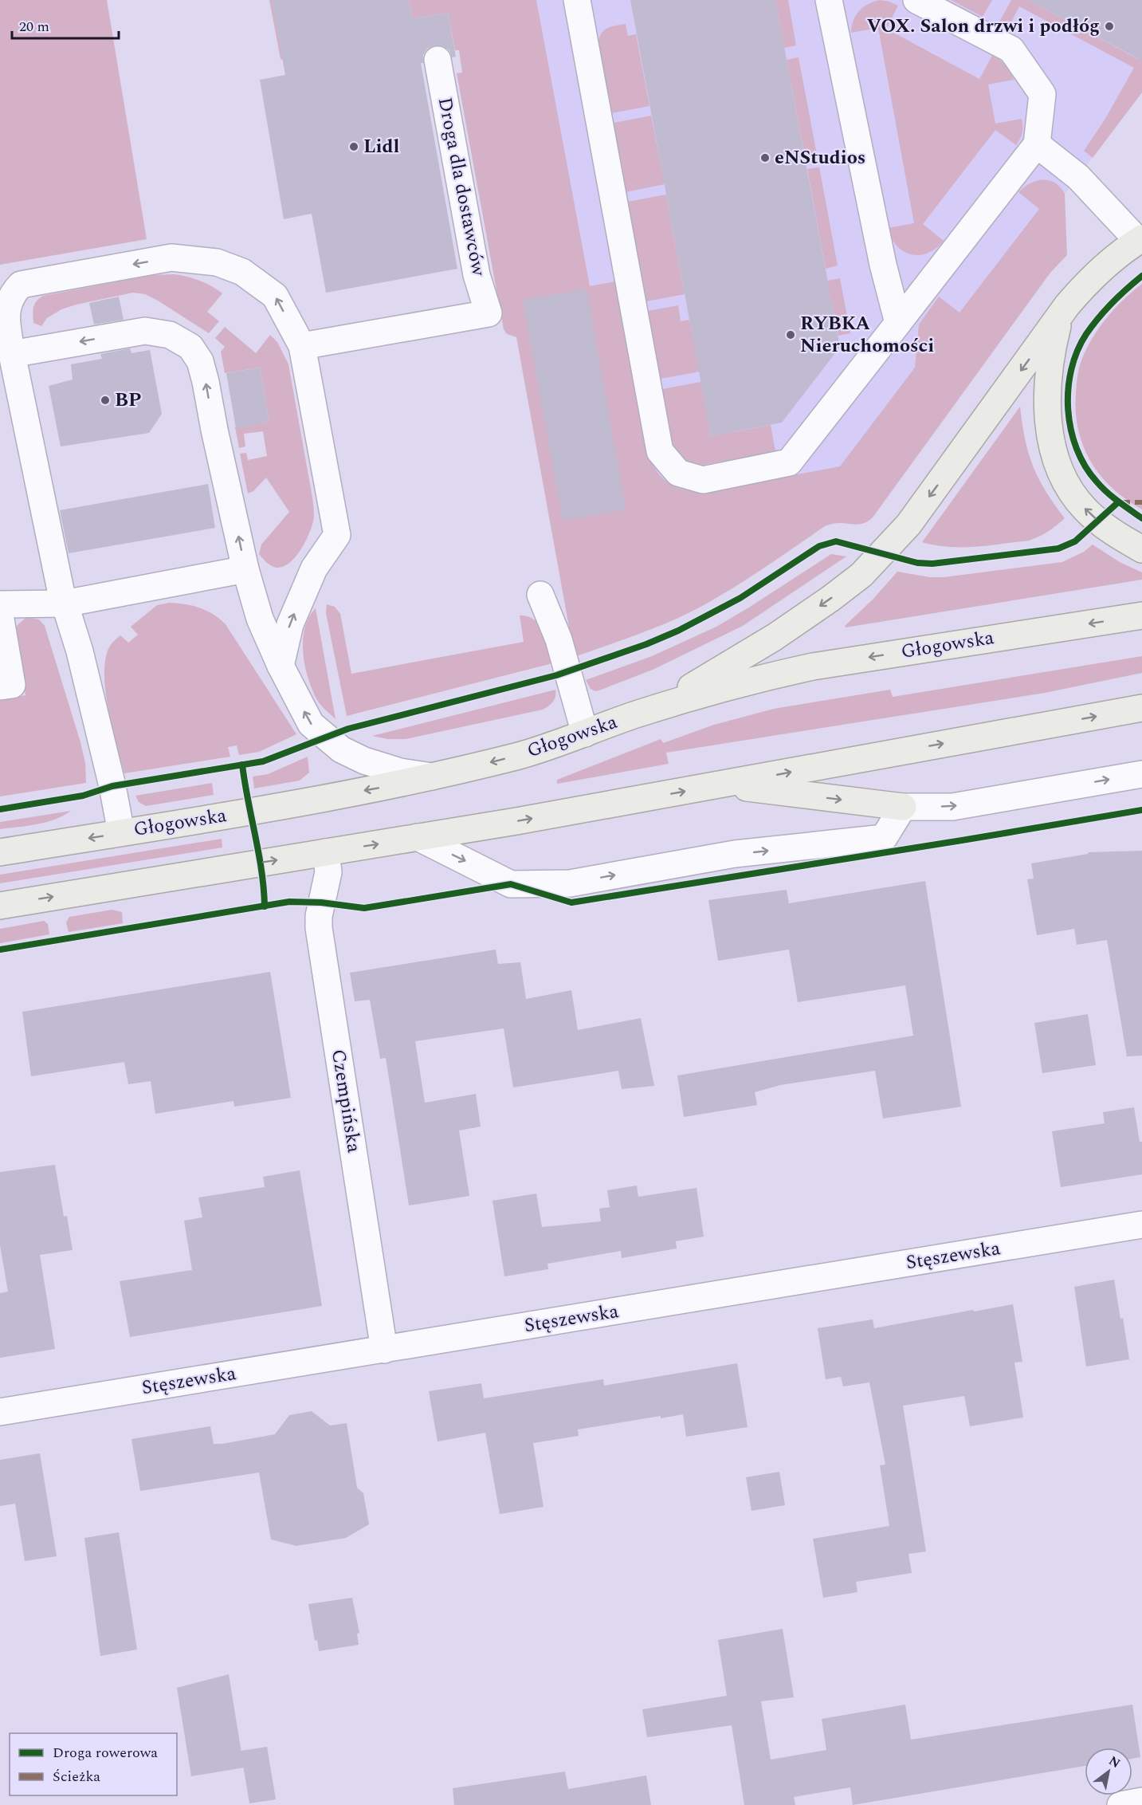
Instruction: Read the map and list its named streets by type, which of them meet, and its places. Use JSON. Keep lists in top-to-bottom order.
{
  "streets": {
    "main road": ["Głogowska"],
    "street": ["Droga dla dostawców", "Czempińska", "Stęszewska"]
  },
  "crossings": [
    ["Czempińska", "Stęszewska"]
  ],
  "places": [
    "VOX. Salon drzwi i podłóg",
    "Lidl",
    "eNStudios",
    "RYBKA Nieruchomości",
    "BP"
  ],
  "legend": ["Droga rowerowa", "Ścieżka"],
  "scale_bar": "20 m",
  "north": "top right"
}
